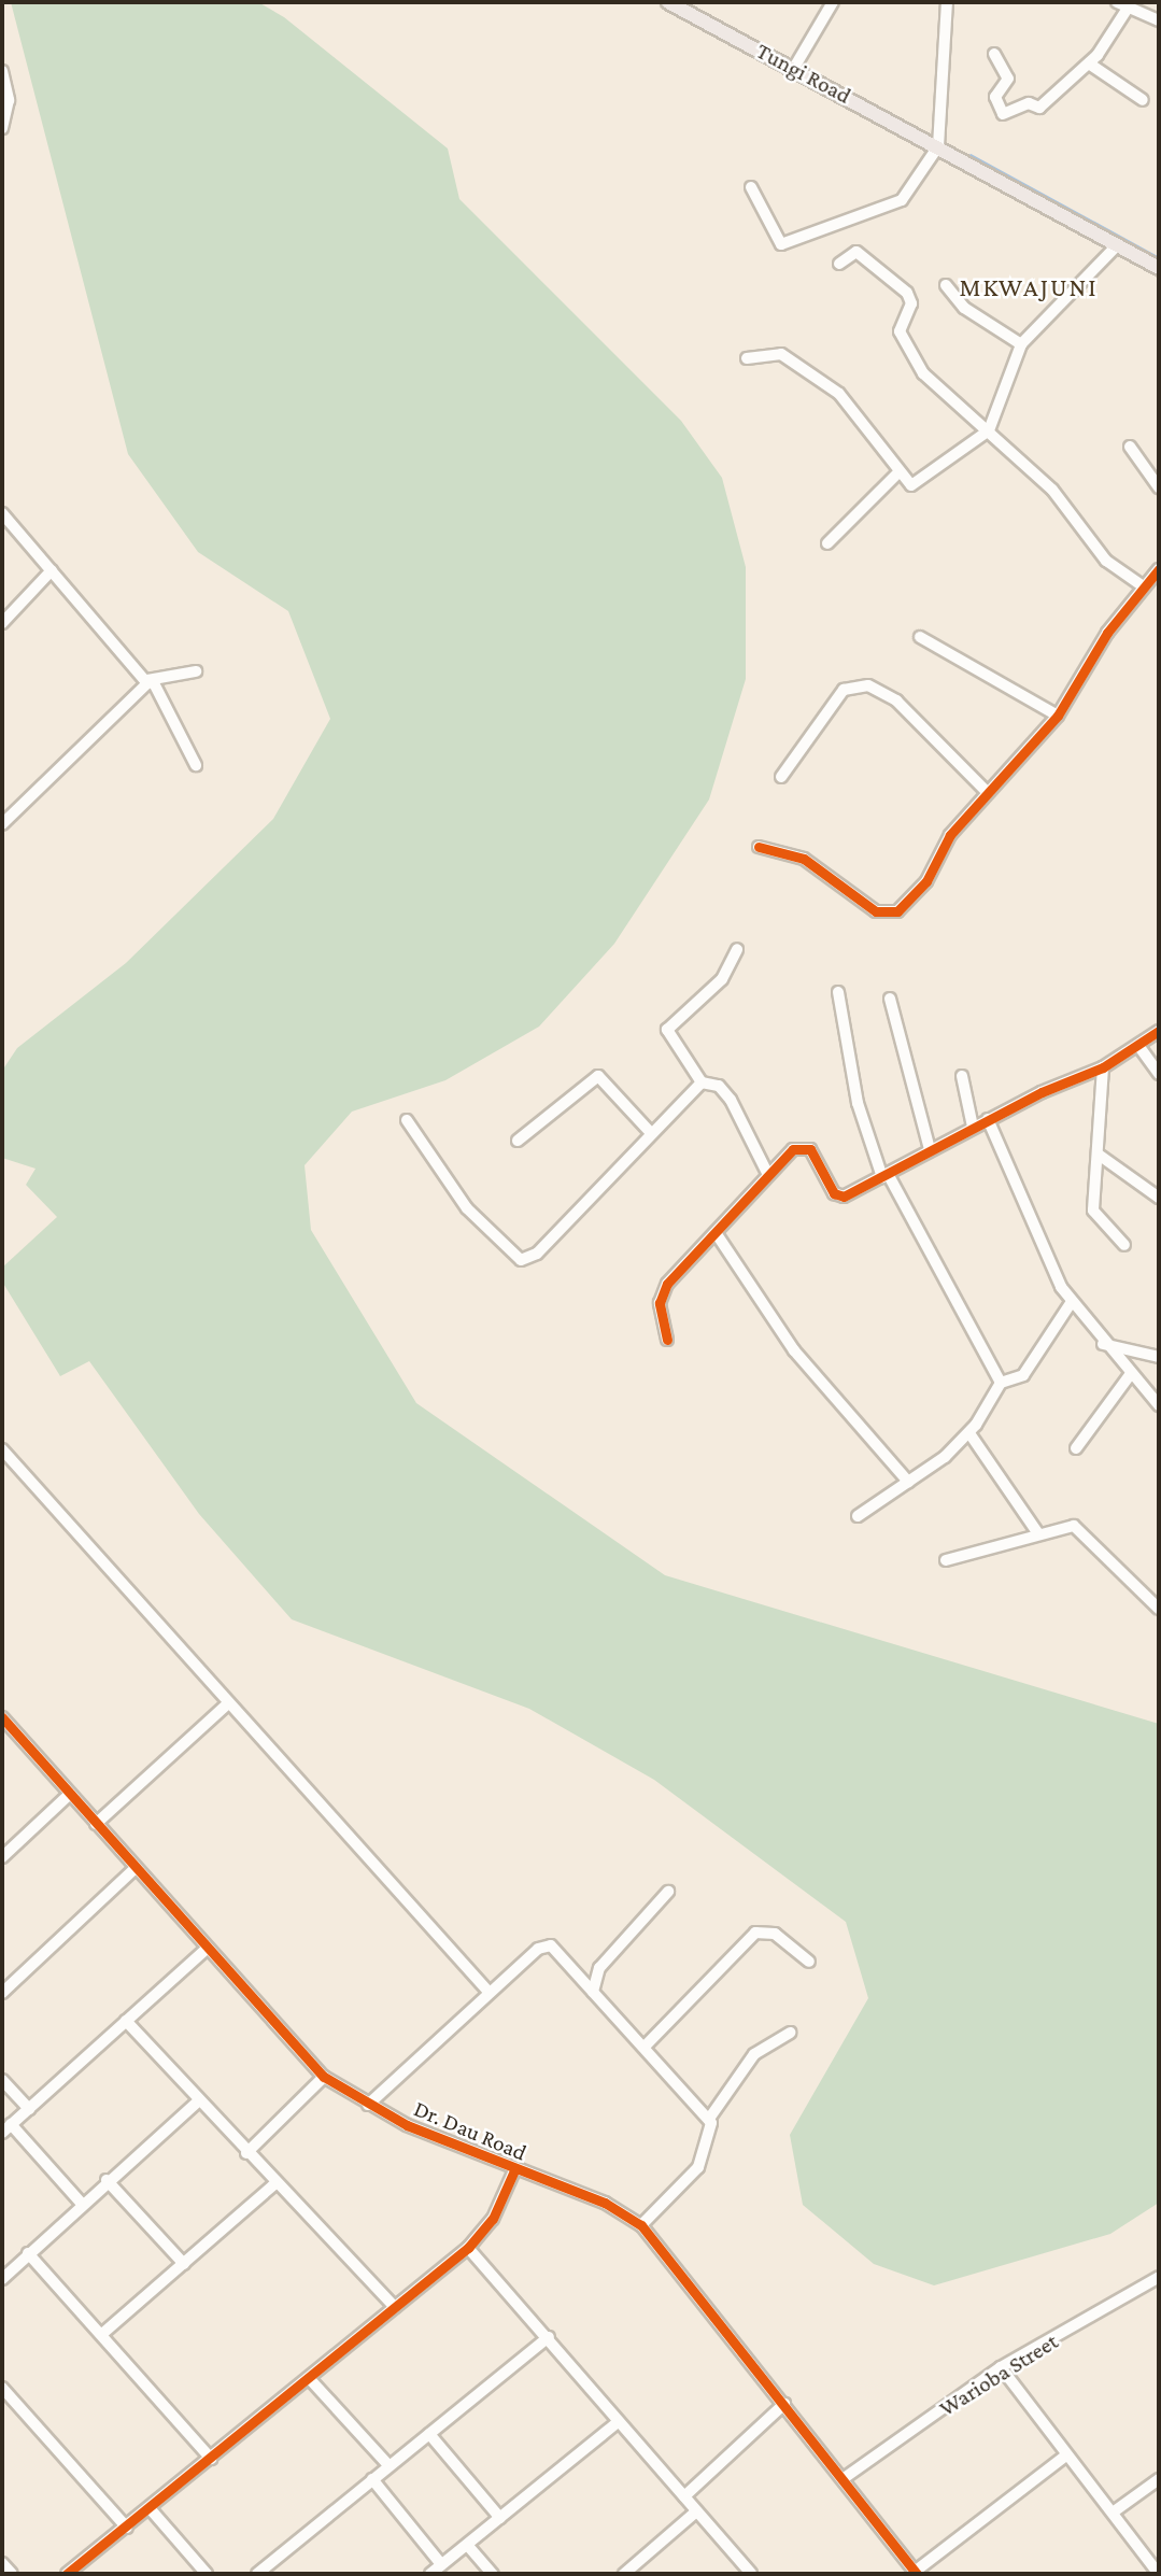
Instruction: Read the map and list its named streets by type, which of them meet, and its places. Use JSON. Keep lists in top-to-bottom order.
{
  "streets": {
    "main road": ["Tungi Road"],
    "street": ["Dr. Dau Road", "Warioba Street"]
  },
  "crossings": [
    ["Dr. Dau Road", "Warioba Street"]
  ],
  "districts": ["MKWAJUNI"]
}
